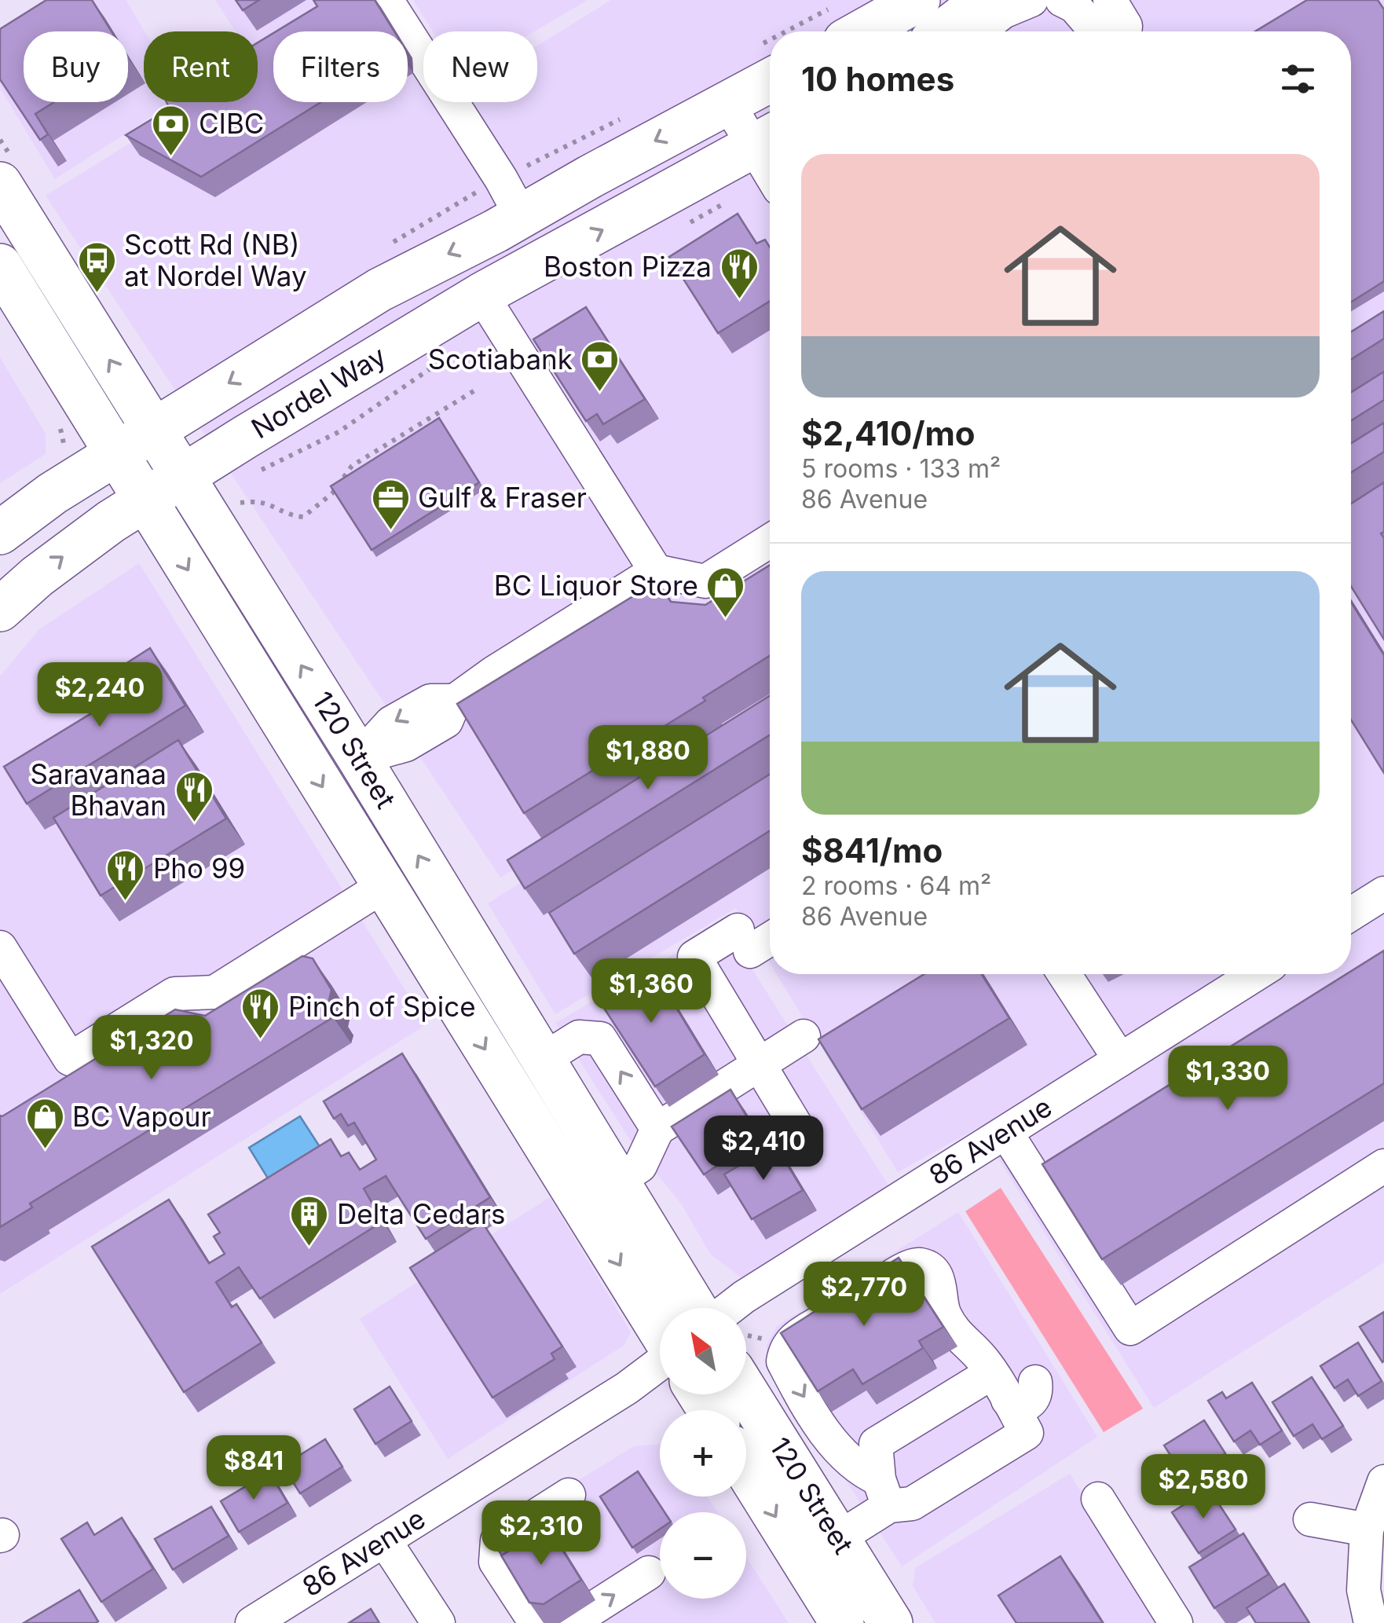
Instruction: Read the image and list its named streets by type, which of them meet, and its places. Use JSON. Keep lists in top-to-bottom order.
{
  "streets": {
    "main road": ["Nordel Way", "120 Street"],
    "street": ["86 Avenue"]
  },
  "crossings": [
    ["Nordel Way", "120 Street"]
  ],
  "places": {
    "bank": ["CIBC", "Scotiabank"],
    "bus stop": ["Scott Rd (NB) at Nordel Way"],
    "restaurant": [
      "Boston Pizza",
      "Saravanaa Bhavan",
      "Pho 99",
      "Pinch of Spice"
    ],
    "office": ["Gulf & Fraser"],
    "shop": ["BC Liquor Store", "BC Vapour"],
    "building": ["Delta Cedars"]
  },
  "north": "top left",
  "page": {
    "chip": [
      "Buy",
      "Rent",
      "Filters",
      "New"
    ],
    "heading": "10 homes",
    "list": [
      {
        "name": "$2,410/mo",
        "note": "5 rooms · 133 m² · 86 Avenue"
      },
      {
        "name": "$841/mo",
        "note": "2 rooms · 64 m² · 86 Avenue"
      }
    ],
    "price": [
      "$2,240",
      "$1,880",
      "$1,360",
      "$1,320",
      "$1,330",
      "$2,410",
      "$2,770",
      "$841",
      "$2,580",
      "$2,310"
    ],
    "map_buttons": ["+", "−"]
  }
}
